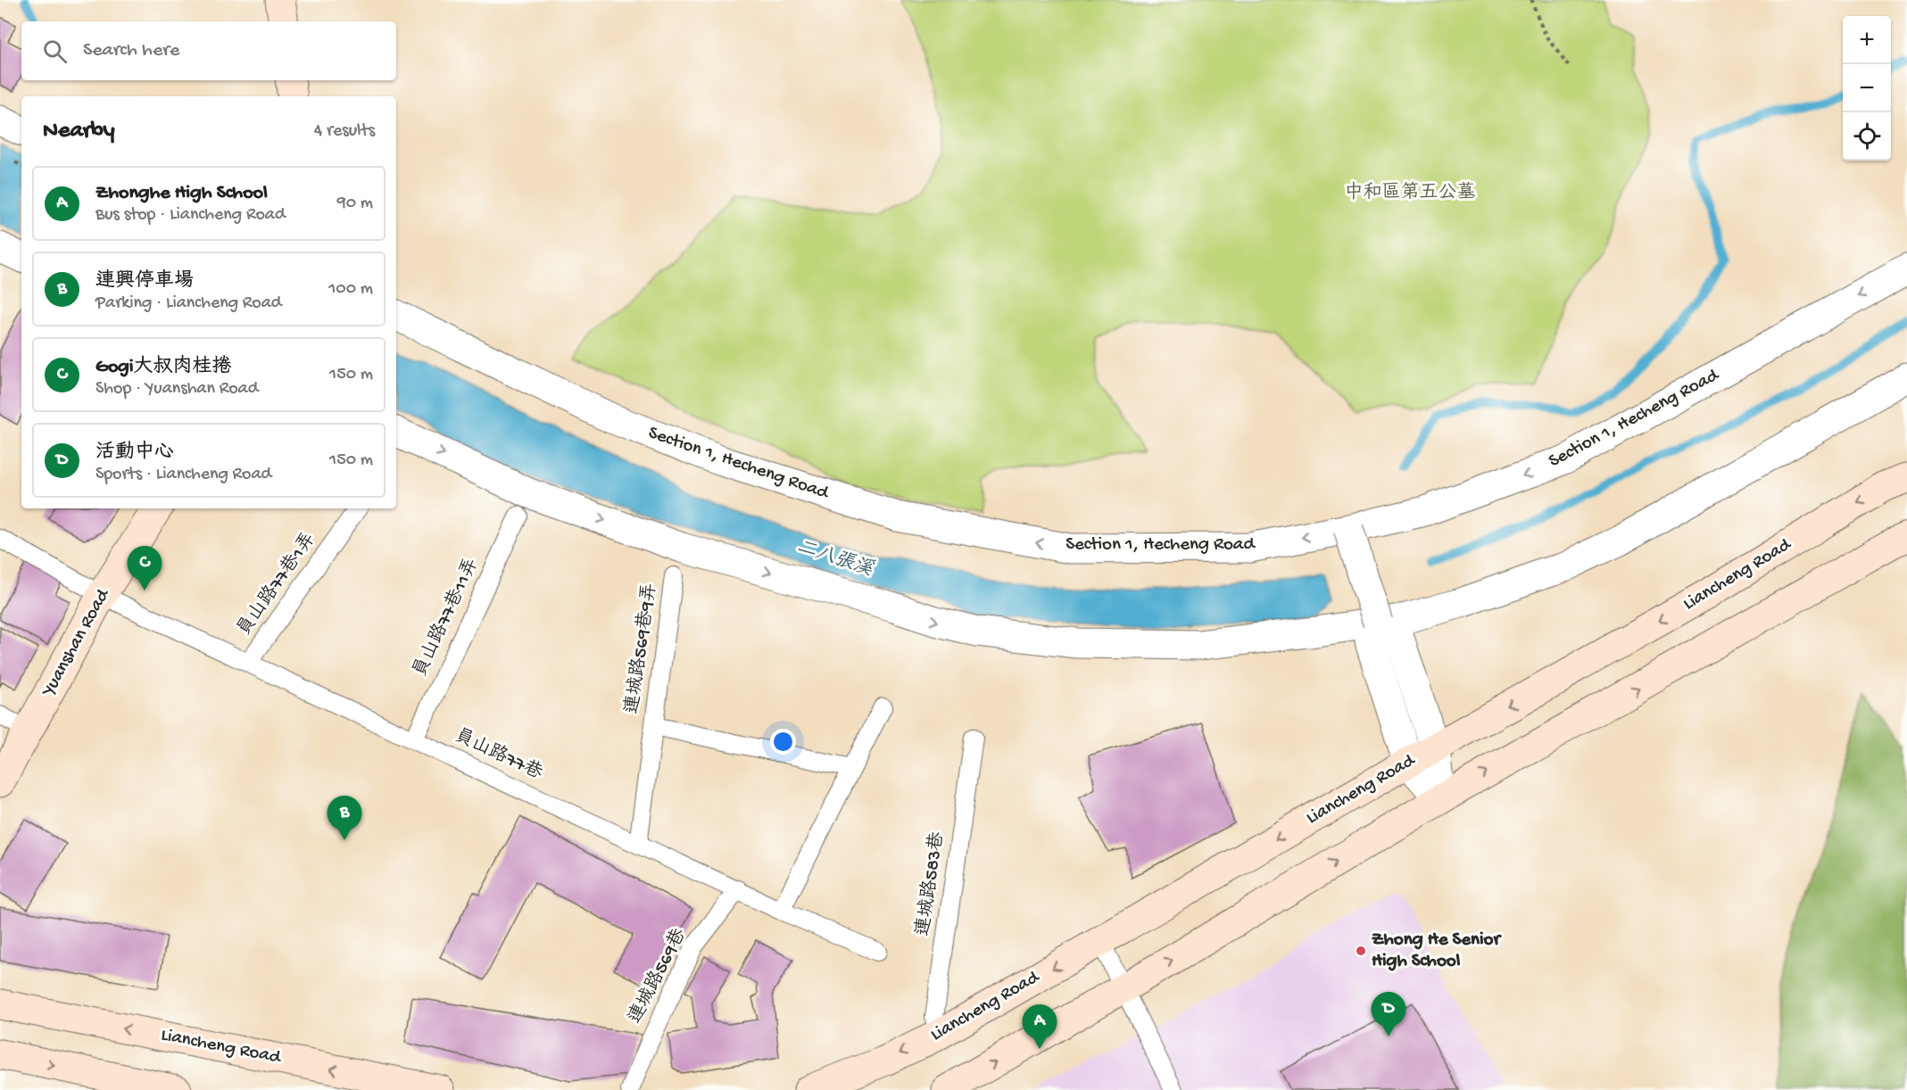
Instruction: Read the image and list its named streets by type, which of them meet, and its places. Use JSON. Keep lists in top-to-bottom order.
{
  "streets": {
    "main road": ["Liancheng Road", "Yuanshan Road"],
    "street": ["Section 1, Hecheng Road"],
    "lane": [
      "員山路77巷1弄",
      "員山路77巷11弄",
      "連城路569巷9弄",
      "員山路77巷",
      "連城路583巷",
      "連城路569巷"
    ]
  },
  "crossings": [
    ["Liancheng Road", "連城路583巷"],
    ["員山路77巷1弄", "員山路77巷"],
    ["員山路77巷11弄", "員山路77巷"],
    ["Yuanshan Road", "員山路77巷"],
    ["連城路569巷9弄", "員山路77巷"],
    ["員山路77巷", "連城路569巷"]
  ],
  "water": ["二八張溪"],
  "parks": ["中和區第五公墓"],
  "places": ["Zhong He Senior High School"],
  "page": {
    "map_buttons": ["+", "−"],
    "search": "Search here",
    "heading": ["Nearby", "4 results"],
    "list": [
      {
        "mark": "A",
        "name": "Zhonghe High School",
        "note": "Bus stop · Liancheng Road",
        "value": "90 m"
      },
      {
        "mark": "B",
        "name": "連興停車場",
        "note": "Parking · Liancheng Road",
        "value": "100 m"
      },
      {
        "mark": "C",
        "name": "Gogi大叔肉桂捲",
        "note": "Shop · Yuanshan Road",
        "value": "150 m"
      },
      {
        "mark": "D",
        "name": "活動中心",
        "note": "Sports · Liancheng Road",
        "value": "150 m"
      }
    ],
    "pins": [
      "C",
      "B",
      "D",
      "A"
    ]
  }
}
